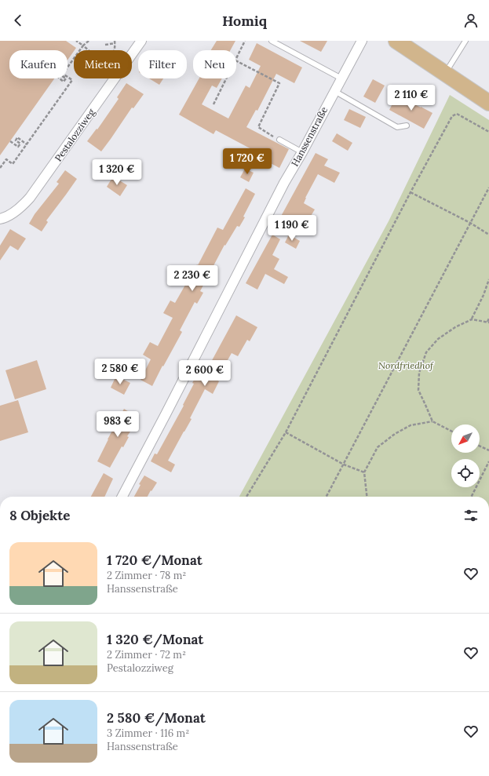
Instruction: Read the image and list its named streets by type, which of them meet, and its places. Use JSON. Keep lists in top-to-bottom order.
{
  "streets": {
    "street": ["Pestalozziweg", "Hanssenstraße"]
  },
  "parks": ["Nordfriedhof"],
  "north": "bottom left",
  "page": {
    "header": "Homiq",
    "chip": [
      "Kaufen",
      "Mieten",
      "Filter",
      "Neu"
    ],
    "price": [
      "2 110 €",
      "1 720 €",
      "1 320 €",
      "1 190 €",
      "2 230 €",
      "2 580 €",
      "2 600 €",
      "983 €"
    ],
    "heading": "8 Objekte",
    "list": [
      {
        "name": "1 720 €/Monat",
        "note": "2 Zimmer · 78 m² · Hanssenstraße"
      },
      {
        "name": "1 320 €/Monat",
        "note": "2 Zimmer · 72 m² · Pestalozziweg"
      },
      {
        "name": "2 580 €/Monat",
        "note": "3 Zimmer · 116 m² · Hanssenstraße"
      }
    ]
  }
}
